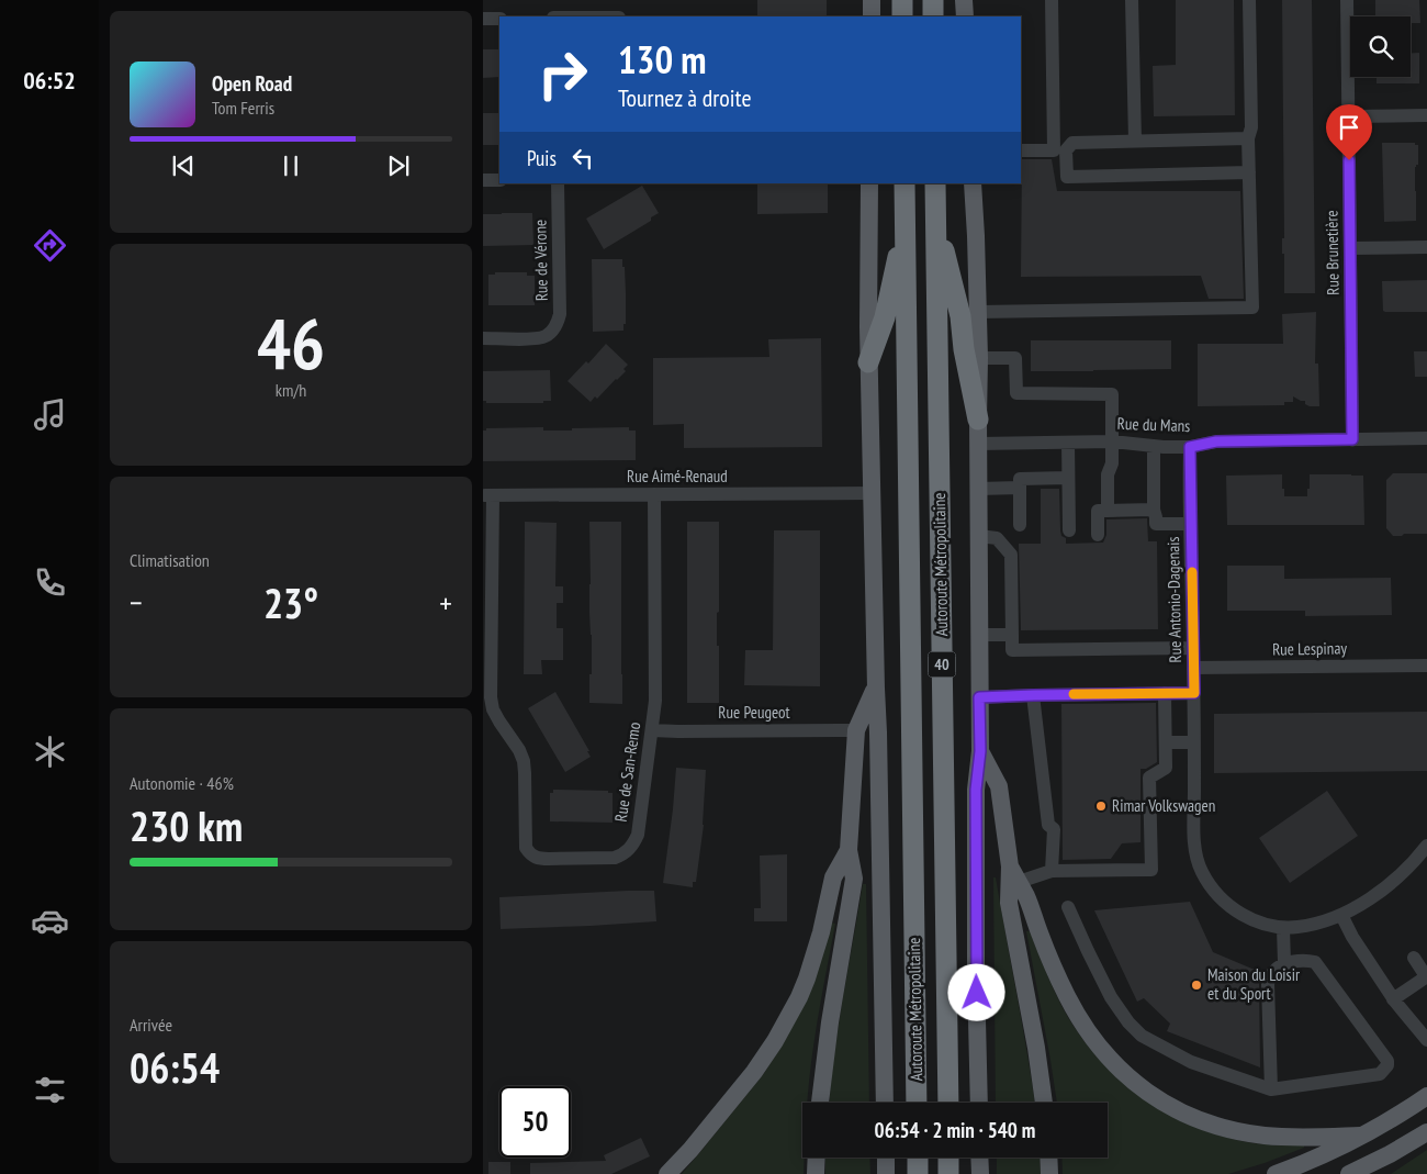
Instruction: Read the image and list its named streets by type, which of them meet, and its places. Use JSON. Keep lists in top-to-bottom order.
{
  "streets": {
    "highway": ["Autoroute Métropolitaine", "40"],
    "street": [
      "Rue Brunetière",
      "Rue de Vérone",
      "Rue du Mans",
      "Rue Aimé-Renaud",
      "Rue Antonio-Dagenais",
      "Rue Lespinay",
      "Rue Peugeot",
      "Rue de San-Remo"
    ]
  },
  "crossings": [
    ["Rue Brunetière", "Rue du Mans"],
    ["Rue du Mans", "Rue Antonio-Dagenais"],
    ["Rue Aimé-Renaud", "Rue de San-Remo"],
    ["Rue Antonio-Dagenais", "Rue Lespinay"],
    ["Rue Peugeot", "Rue de San-Remo"]
  ],
  "places": ["Rimar Volkswagen", "Maison du Loisir et du Sport"],
  "page": {
    "tabs": "06:52",
    "turn": ["130 m", "Tournez à droite"],
    "song": ["Open Road", "Tom Ferris"],
    "then": "Puis",
    "tile": [
      ["46", "km/h"],
      "Climatisation",
      ["Autonomie · 46%", "230 km"],
      ["Arrivée", "06:54"]
    ],
    "heat": ["−", "23°", "+"],
    "limit": "50",
    "trip": "06:54 · 2 min · 540 m"
  }
}
